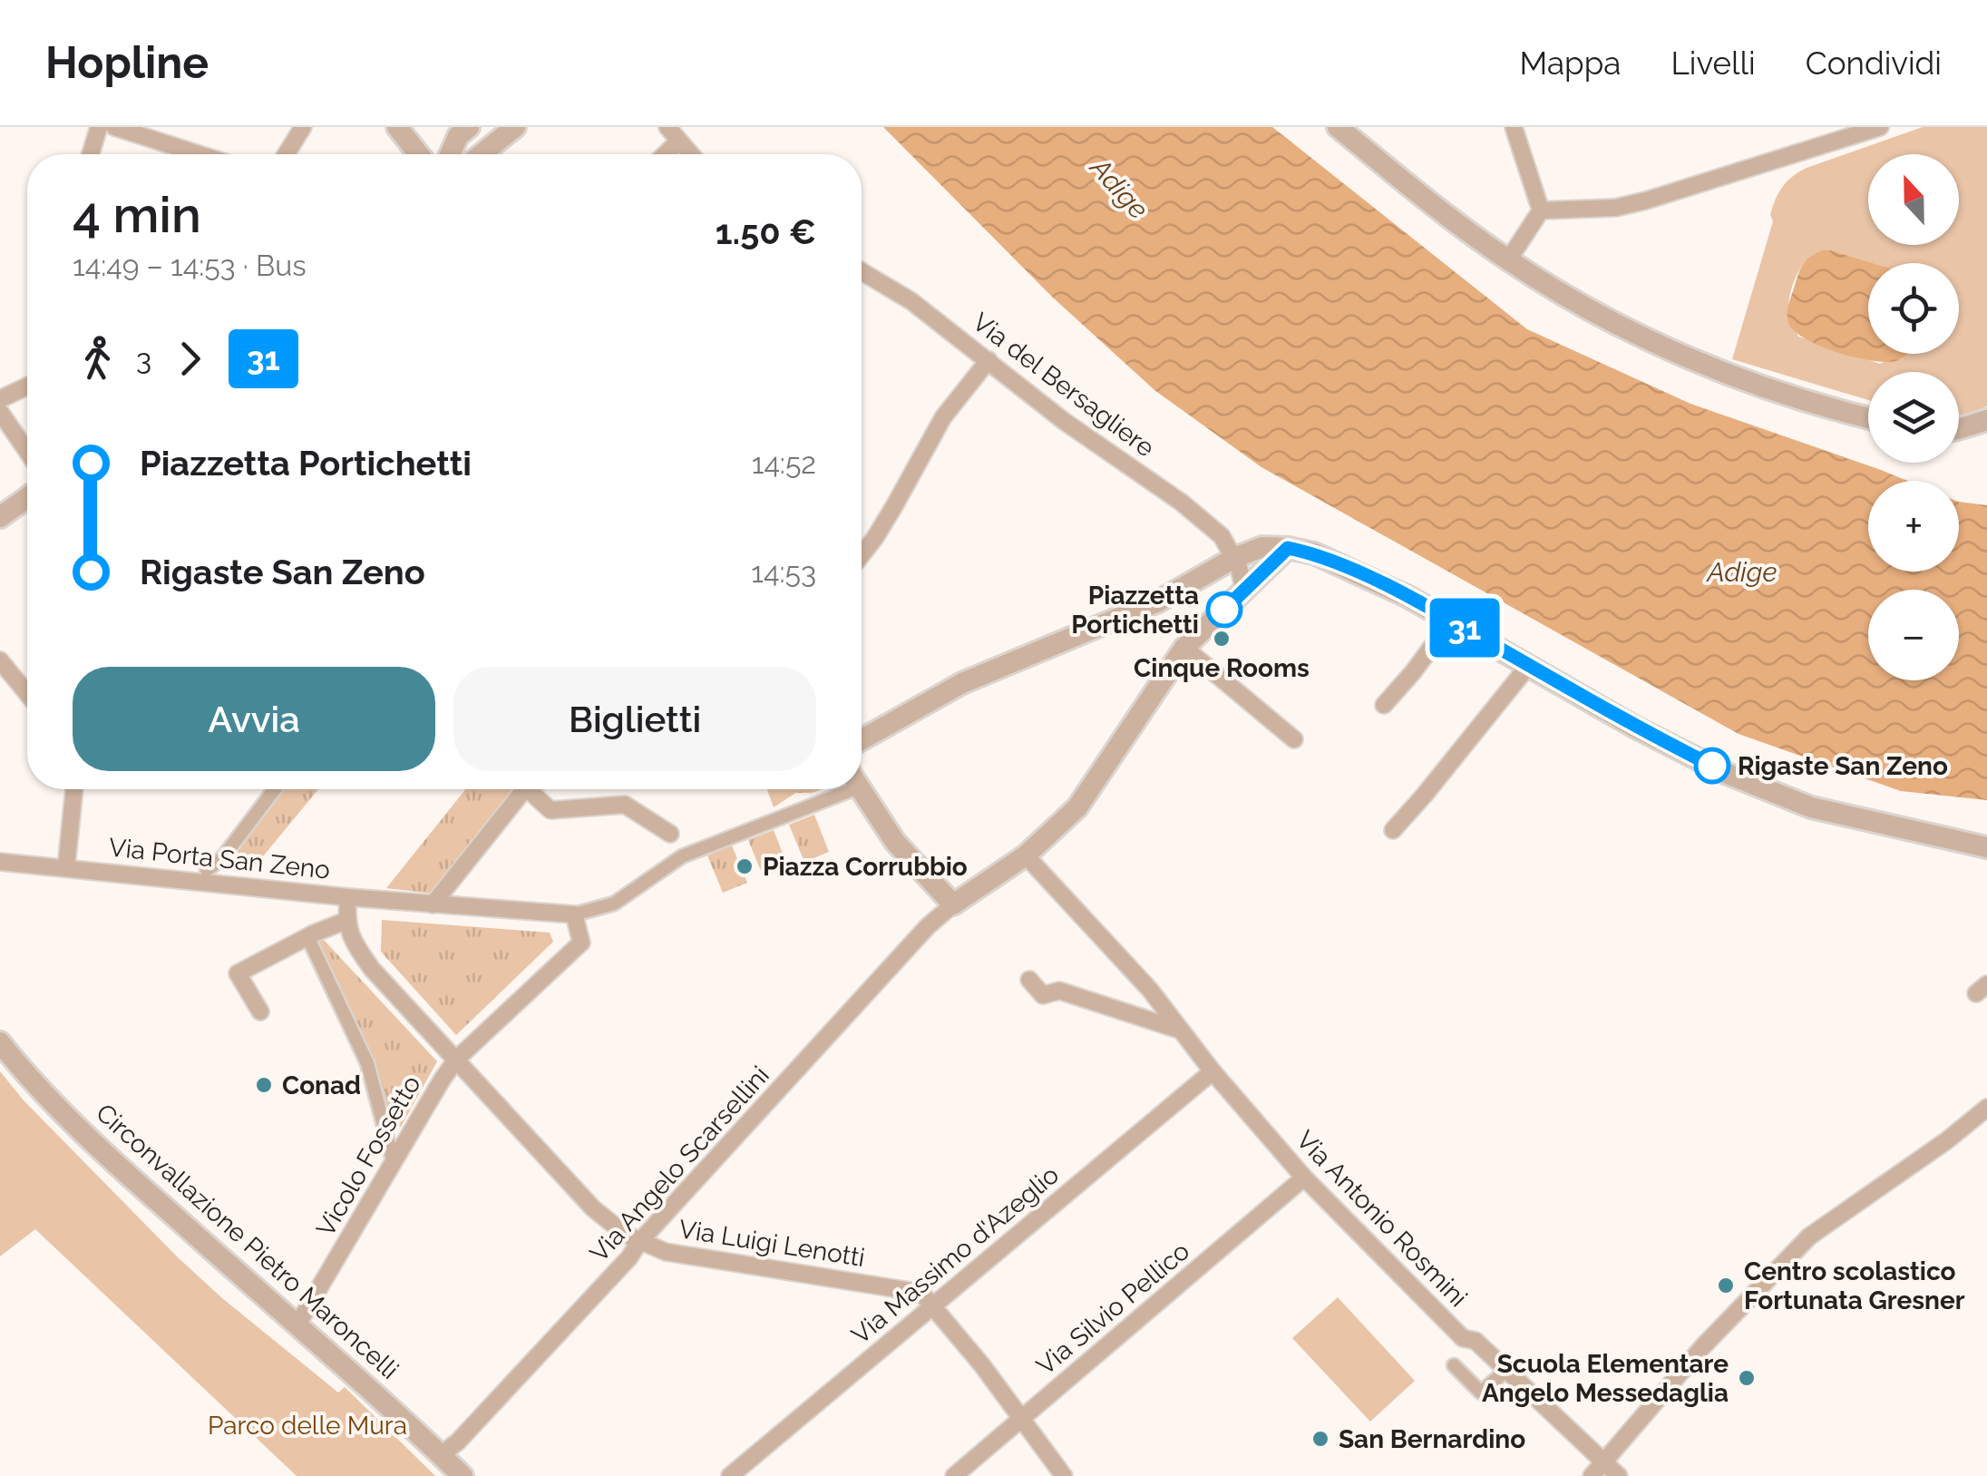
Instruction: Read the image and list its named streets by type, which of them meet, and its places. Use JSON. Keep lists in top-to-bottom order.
{
  "streets": {
    "street": [
      "Via del Bersagliere",
      "Via Porta San Zeno",
      "Vicolo Fossetto",
      "Via Angelo Scarsellini",
      "Via Antonio Rosmini",
      "Circonvallazione Pietro Maroncelli",
      "Via Luigi Lenotti",
      "Via Massimo d'Azeglio",
      "Via Silvio Pellico"
    ]
  },
  "crossings": [
    ["Via Porta San Zeno", "Vicolo Fossetto"],
    ["Vicolo Fossetto", "Circonvallazione Pietro Maroncelli"],
    ["Vicolo Fossetto", "Via Luigi Lenotti"],
    ["Via Angelo Scarsellini", "Circonvallazione Pietro Maroncelli"],
    ["Via Angelo Scarsellini", "Via Luigi Lenotti"],
    ["Via Antonio Rosmini", "Via Massimo d'Azeglio"],
    ["Via Antonio Rosmini", "Via Silvio Pellico"],
    ["Via Luigi Lenotti", "Via Massimo d'Azeglio"]
  ],
  "water": ["Adige"],
  "parks": ["Parco delle Mura"],
  "places": [
    "Piazzetta Portichetti",
    "Cinque Rooms",
    "Rigaste San Zeno",
    "Piazza Corrubbio",
    "Conad",
    "Centro scolastico Fortunata Gresner",
    "Scuola Elementare Angelo Messedaglia",
    "San Bernardino"
  ],
  "lines": ["bus line 31"],
  "north": "top",
  "page": {
    "header": "Hopline",
    "nav": ["Mappa", "Livelli", "Condividi"],
    "on_map": "31",
    "map_buttons": ["+", "−"],
    "heading": ["4 min", "14:49 – 14:53 · Bus", "1.50 €"],
    "legs": ["3", "31"],
    "list": [
      {
        "name": "Piazzetta Portichetti",
        "value": "14:52"
      },
      {
        "name": "Rigaste San Zeno",
        "value": "14:53"
      }
    ],
    "buttons": ["Avvia", "Biglietti"]
  }
}
